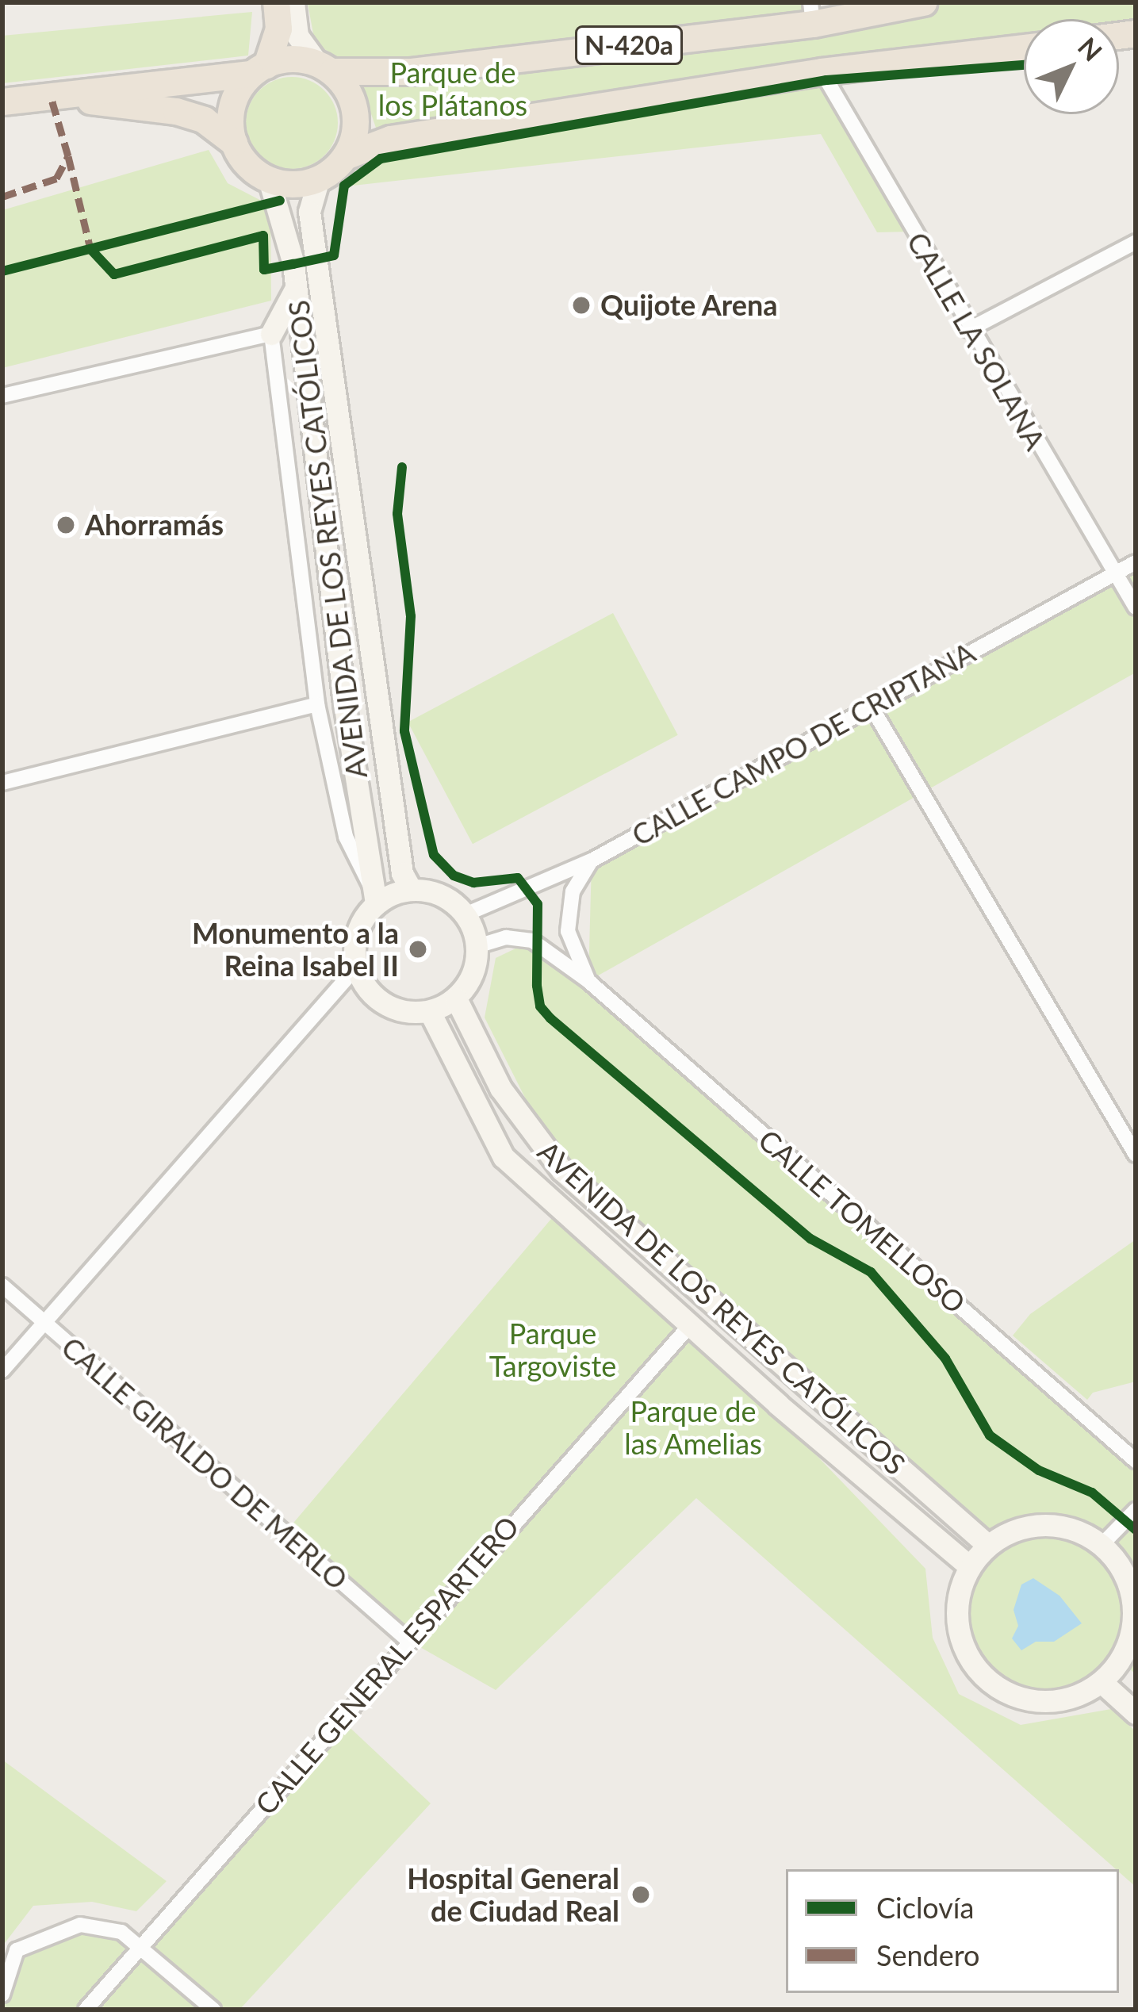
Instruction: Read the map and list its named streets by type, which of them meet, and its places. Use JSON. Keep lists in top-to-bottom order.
{
  "streets": {
    "highway": ["N-420a"],
    "main road": ["AVENIDA DE LOS REYES CATÓLICOS"],
    "street": [
      "CALLE LA SOLANA",
      "CALLE CAMPO DE CRIPTANA",
      "CALLE TOMELLOSO",
      "CALLE GIRALDO DE MERLO",
      "CALLE GENERAL ESPARTERO"
    ]
  },
  "crossings": [
    ["N-420a", "CALLE LA SOLANA"],
    ["N-420a", "AVENIDA DE LOS REYES CATÓLICOS"],
    ["CALLE LA SOLANA", "CALLE CAMPO DE CRIPTANA"],
    ["AVENIDA DE LOS REYES CATÓLICOS", "CALLE CAMPO DE CRIPTANA"],
    ["AVENIDA DE LOS REYES CATÓLICOS", "CALLE TOMELLOSO"],
    ["AVENIDA DE LOS REYES CATÓLICOS", "CALLE GENERAL ESPARTERO"],
    ["CALLE CAMPO DE CRIPTANA", "CALLE TOMELLOSO"],
    ["CALLE GIRALDO DE MERLO", "CALLE GENERAL ESPARTERO"]
  ],
  "parks": ["Parque de los Plátanos", "Parque Targoviste", "Parque de las Amelias"],
  "places": [
    "Quijote Arena",
    "Ahorramás",
    "Monumento a la Reina Isabel II",
    "Hospital General de Ciudad Real"
  ],
  "legend": ["Ciclovía", "Sendero"],
  "north": "top right"
}
